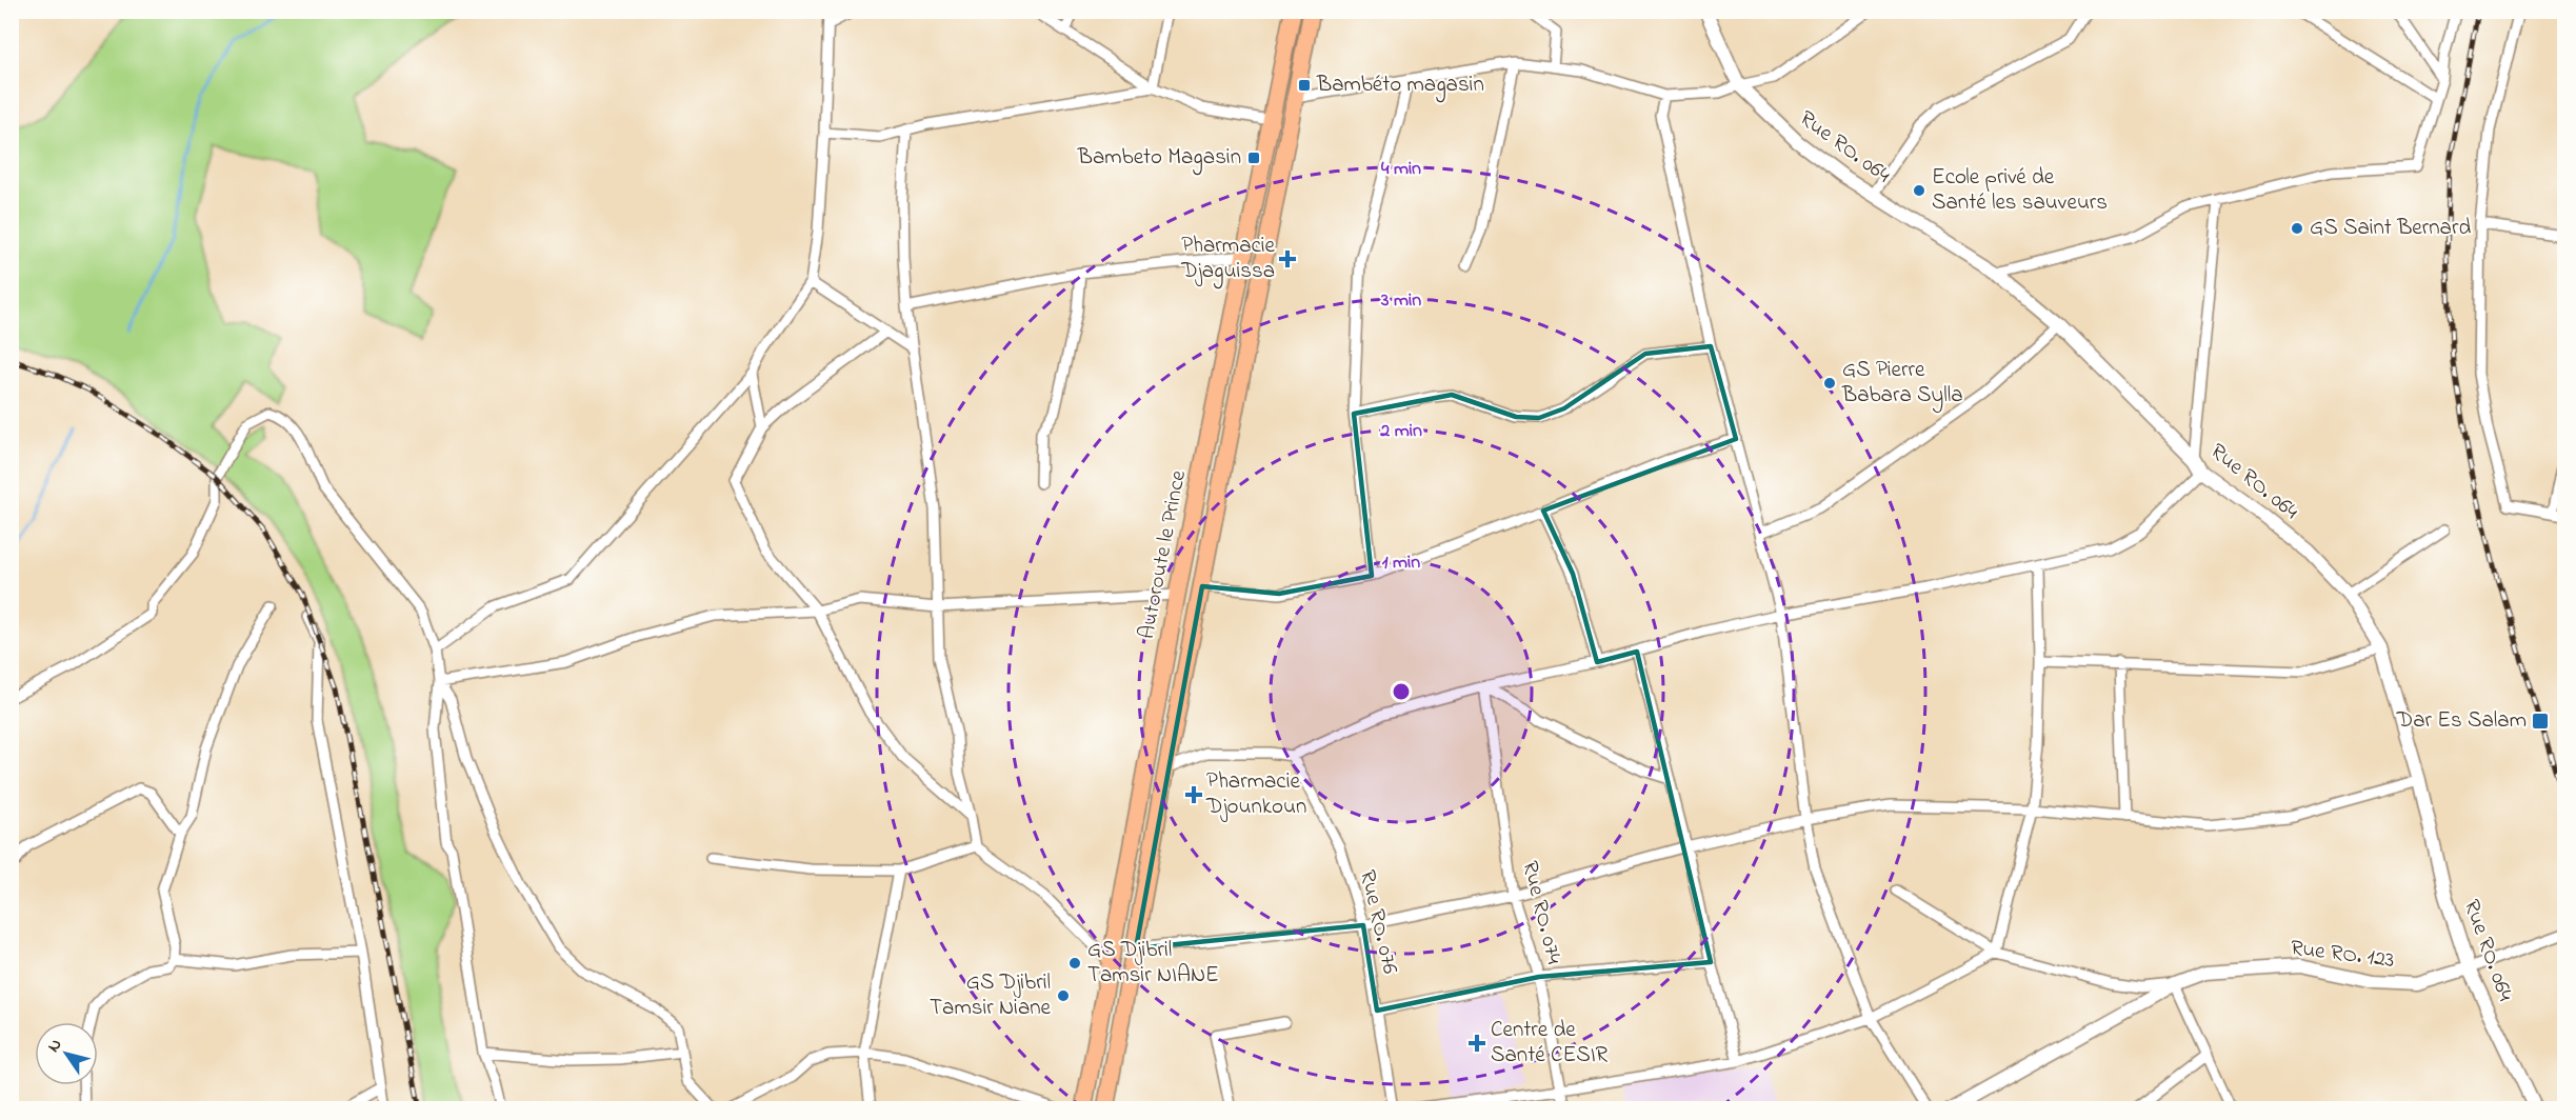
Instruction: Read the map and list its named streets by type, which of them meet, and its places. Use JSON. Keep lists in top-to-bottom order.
{
  "streets": {
    "main road": ["Autoroute le Prince"],
    "street": [
      "Rue RO. 064",
      "Rue RO. 074",
      "Rue RO. 076",
      "Rue RO. 123"
    ]
  },
  "crossings": [
    ["Rue RO. 064", "Rue RO. 123"]
  ],
  "places": {
    "transit": ["Bambéto magasin", "Bambeto Magasin", "Dar Es Salam"],
    "other": [
      "Ecole privé de Santé les sauveurs",
      "GS Saint Bernard",
      "GS Pierre Babara Sylla",
      "GS Djibril Tamsir NIANE",
      "GS Djibril Tamsir Niane"
    ],
    "health": ["Pharmacie Djaguissa", "Pharmacie Djounkoun", "Centre de Santé CESIR"]
  },
  "north": "top left",
  "rings": [
    "4 min",
    "3 min",
    "2 min",
    "1 min"
  ]
}
